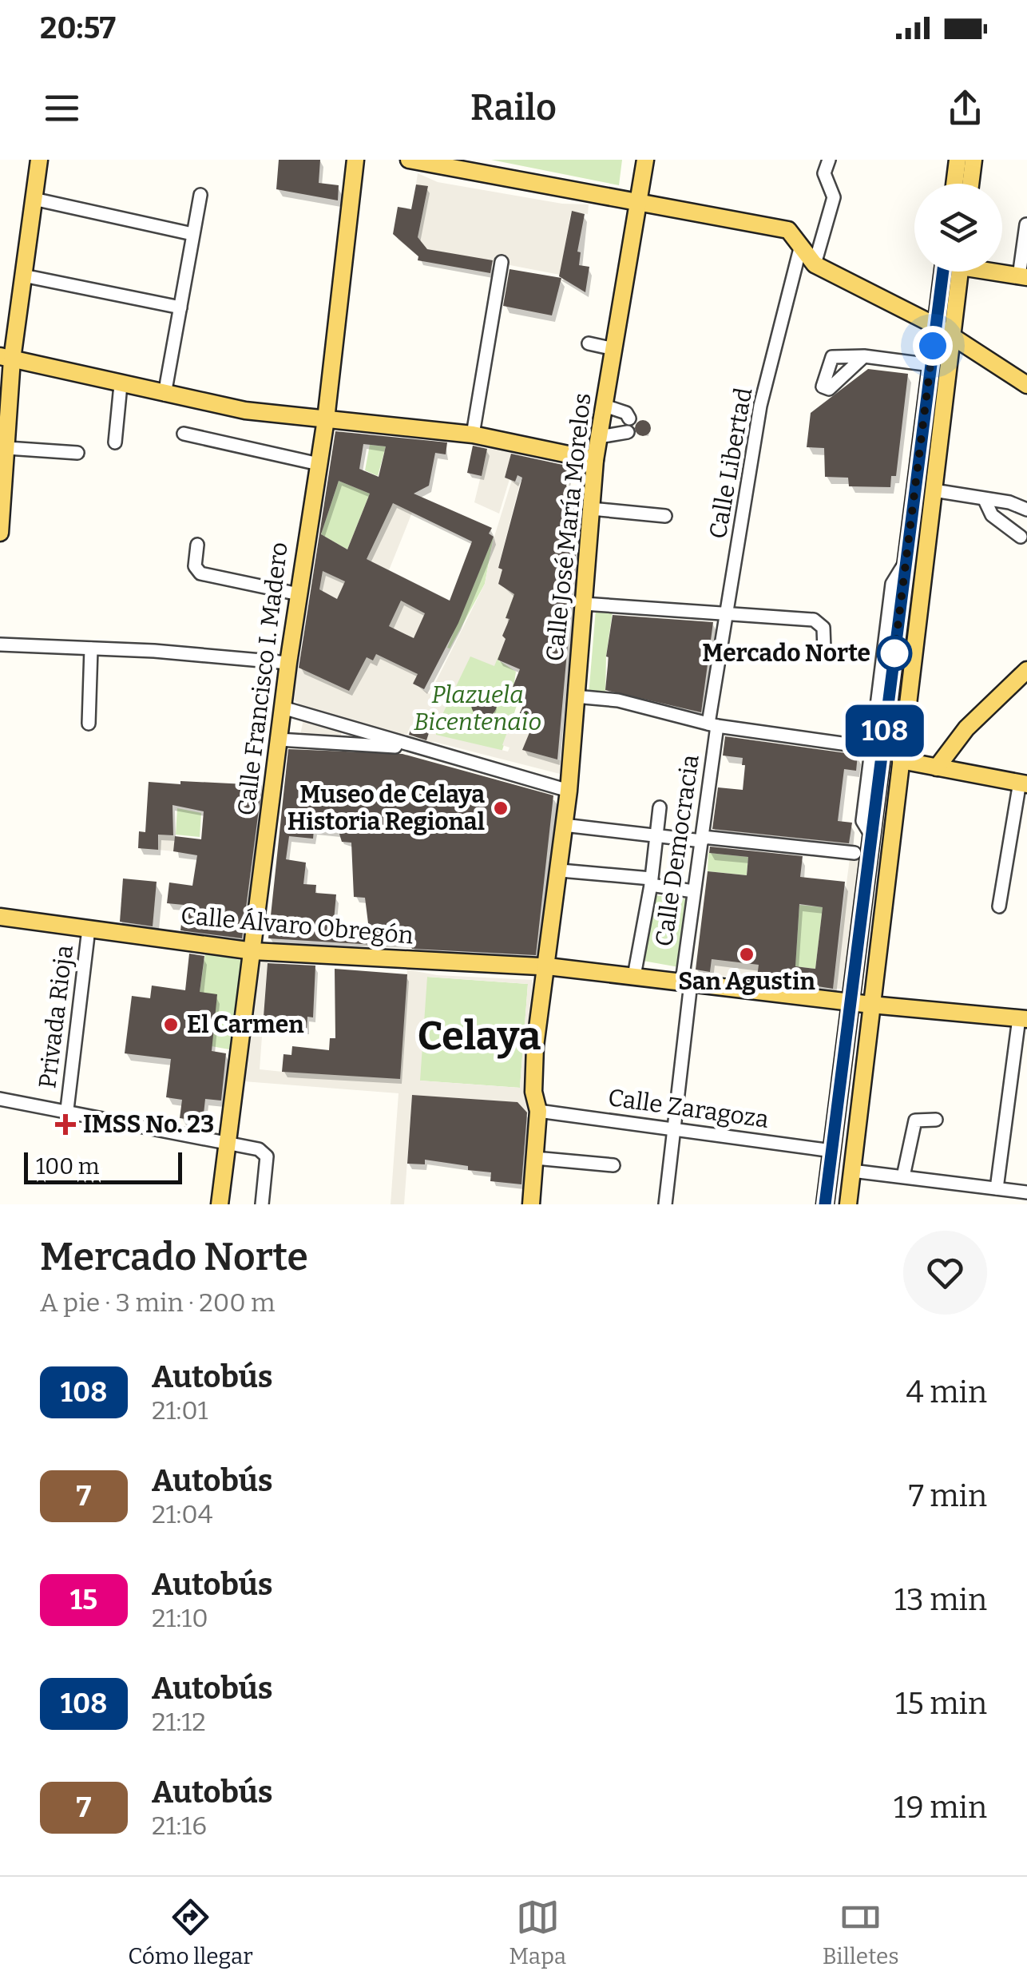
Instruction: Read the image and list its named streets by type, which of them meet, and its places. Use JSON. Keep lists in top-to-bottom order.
{
  "streets": {
    "main road": ["Calle José María Morelos", "Calle Francisco I. Madero", "Calle Álvaro Obregón"],
    "street": [
      "Calle Libertad",
      "Calle Democracia",
      "Privada Rioja",
      "Calle Zaragoza"
    ]
  },
  "crossings": [
    ["Calle Libertad", "Calle Democracia"],
    ["Calle José María Morelos", "Calle Álvaro Obregón"],
    ["Calle José María Morelos", "Calle Zaragoza"],
    ["Calle Francisco I. Madero", "Calle Álvaro Obregón"],
    ["Calle Democracia", "Calle Álvaro Obregón"],
    ["Calle Democracia", "Calle Zaragoza"],
    ["Calle Álvaro Obregón", "Privada Rioja"]
  ],
  "districts": ["Celaya"],
  "parks": ["Plazuela Bicentenaio"],
  "places": {
    "other": [
      "Mercado Norte",
      "Museo de Celaya Historia Regional",
      "San Agustin",
      "El Carmen"
    ],
    "health": ["IMSS No. 23"]
  },
  "lines": ["bus line 108"],
  "scale_bar": "100 m",
  "page": {
    "status": "20:57",
    "header": "Railo",
    "on_map": "108",
    "scale": "100 m",
    "heading": ["Mercado Norte", "A pie · 3 min · 200 m"],
    "list": [
      {
        "mark": "108",
        "name": "Autobús",
        "note": "21:01",
        "value": "4 min"
      },
      {
        "mark": "7",
        "name": "Autobús",
        "note": "21:04",
        "value": "7 min"
      },
      {
        "mark": "15",
        "name": "Autobús",
        "note": "21:10",
        "value": "13 min"
      },
      {
        "mark": "108",
        "name": "Autobús",
        "note": "21:12",
        "value": "15 min"
      },
      {
        "mark": "7",
        "name": "Autobús",
        "note": "21:16",
        "value": "19 min"
      }
    ],
    "tabs": ["Cómo llegar", "Mapa", "Billetes"]
  }
}
